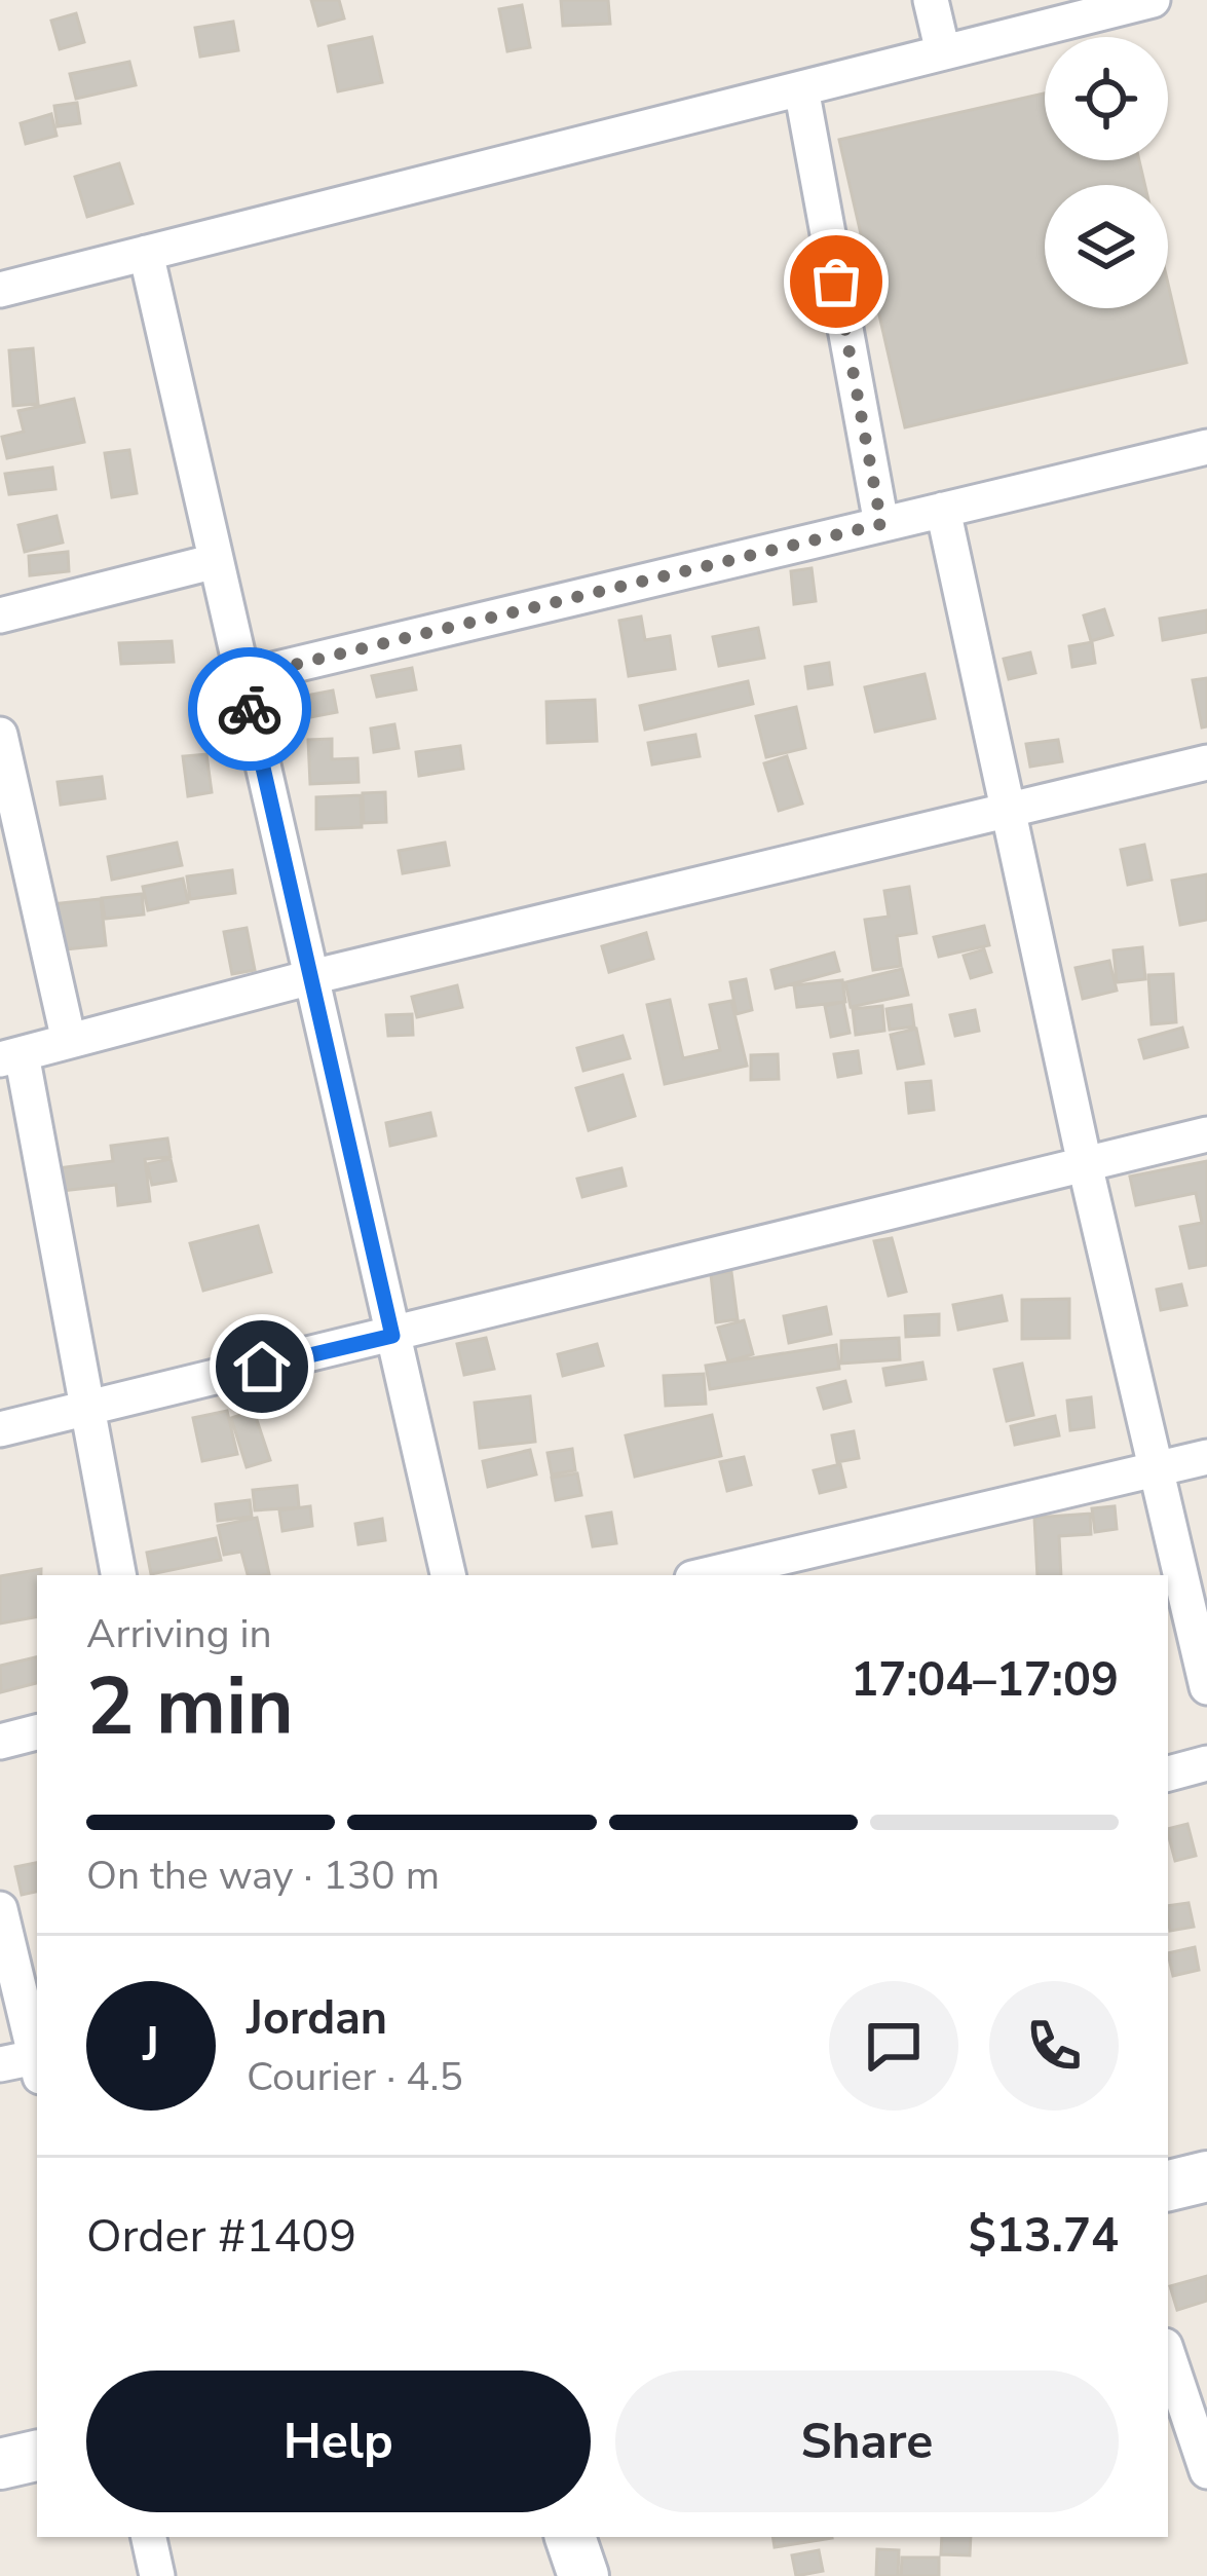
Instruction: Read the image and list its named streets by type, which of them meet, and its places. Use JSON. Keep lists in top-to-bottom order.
{
  "page": {
    "heading": ["2 min", "Arriving in", "17:04–17:09"],
    "panel": [
      "Jordan",
      "Courier · 4.5",
      "Order #1409",
      "$13.74"
    ],
    "bar": "On the way · 130 m",
    "round": "J",
    "buttons": ["Help", "Share"]
  }
}
